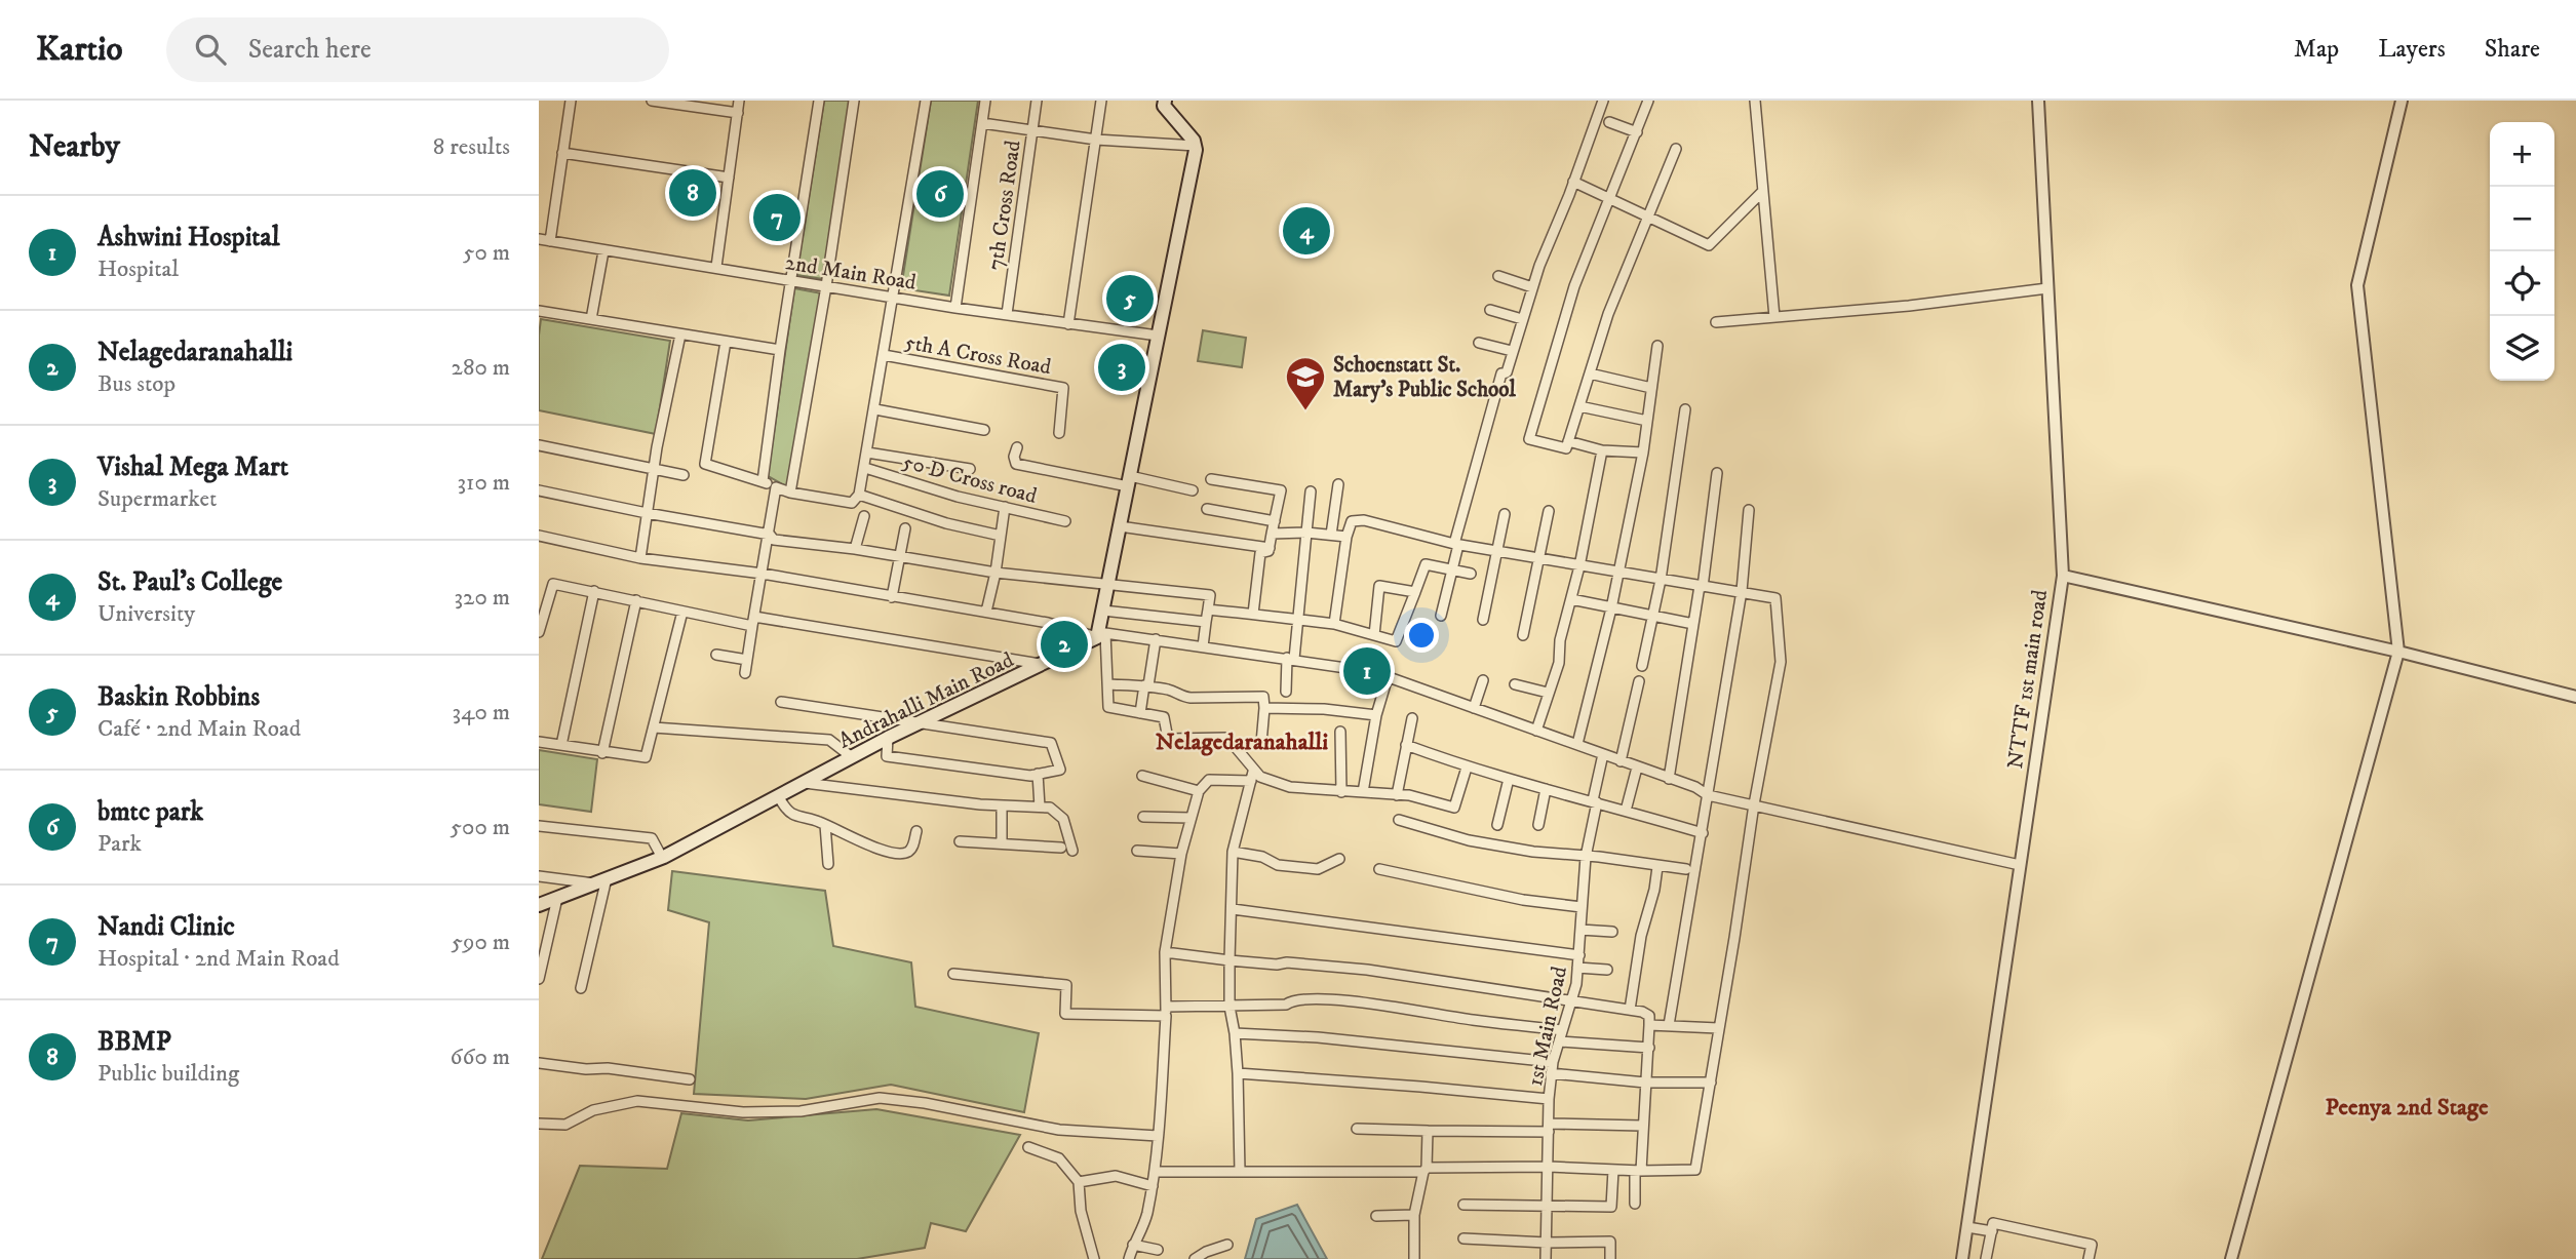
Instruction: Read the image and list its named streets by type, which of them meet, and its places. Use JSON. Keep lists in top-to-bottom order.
{
  "streets": {
    "main road": ["Andrahalli Main Road"],
    "street": [
      "7th Cross Road",
      "2nd Main Road",
      "5th A Cross Road",
      "50 D Cross road",
      "NTTF 1st main road",
      "1st Main Road"
    ]
  },
  "crossings": [
    ["7th Cross Road", "2nd Main Road"]
  ],
  "districts": ["Nelagedaranahalli", "Peenya 2nd Stage"],
  "places": {
    "school or university": ["Schoenstatt St. Mary's Public School"]
  },
  "page": {
    "header": "Kartio",
    "search": "Search here",
    "nav": ["Map", "Layers", "Share"],
    "heading": ["Nearby", "8 results"],
    "map_buttons": ["+", "−"],
    "pins": [
      "8",
      "6",
      "7",
      "4",
      "5",
      "3",
      "2",
      "1"
    ],
    "list": [
      {
        "mark": "1",
        "name": "Ashwini Hospital",
        "note": "Hospital",
        "value": "50 m"
      },
      {
        "mark": "2",
        "name": "Nelagedaranahalli",
        "note": "Bus stop",
        "value": "280 m"
      },
      {
        "mark": "3",
        "name": "Vishal Mega Mart",
        "note": "Supermarket",
        "value": "310 m"
      },
      {
        "mark": "4",
        "name": "St. Paul's College",
        "note": "University",
        "value": "320 m"
      },
      {
        "mark": "5",
        "name": "Baskin Robbins",
        "note": "Café · 2nd Main Road",
        "value": "340 m"
      },
      {
        "mark": "6",
        "name": "bmtc park",
        "note": "Park",
        "value": "500 m"
      },
      {
        "mark": "7",
        "name": "Nandi Clinic",
        "note": "Hospital · 2nd Main Road",
        "value": "590 m"
      },
      {
        "mark": "8",
        "name": "BBMP",
        "note": "Public building",
        "value": "660 m"
      }
    ]
  }
}
